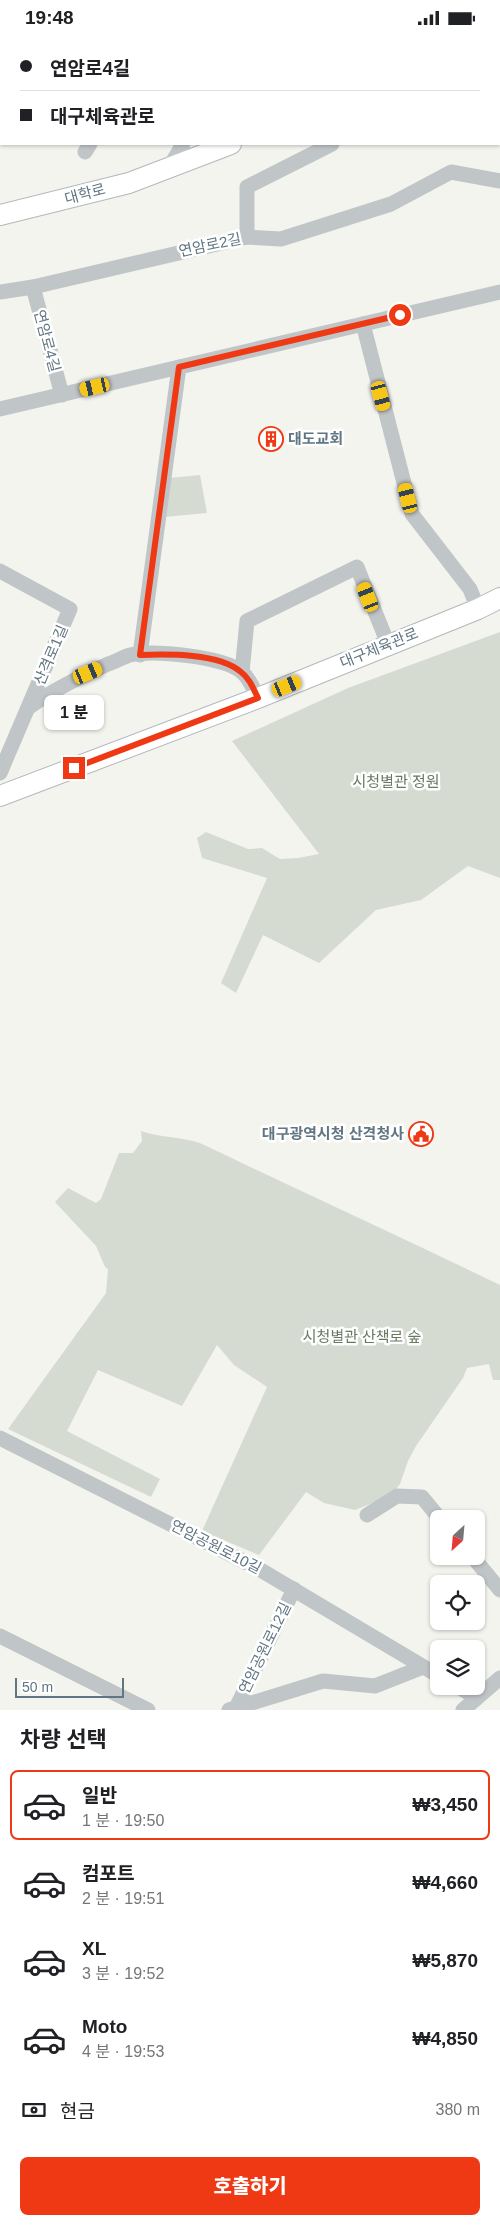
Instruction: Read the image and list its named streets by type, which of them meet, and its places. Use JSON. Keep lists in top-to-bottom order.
{
  "streets": {
    "street": [
      "대학로",
      "연암로2길",
      "연암로4길",
      "대구체육관로",
      "산격로1길",
      "연암공원로10길",
      "연암공원로12길"
    ]
  },
  "crossings": [
    ["연암로2길", "연암로4길"],
    ["연암공원로10길", "연암공원로12길"]
  ],
  "parks": ["시청별관 정원", "시청별관 산책로 숲"],
  "places": {
    "building": ["대도교회"],
    "public building": ["대구광역시청 산격청사"]
  },
  "scale_bar": "50 m",
  "north": "bottom left",
  "page": {
    "status": "19:48",
    "banner": ["연암로4길", "대구체육관로"],
    "bubble": "1 분",
    "scale": "50 m",
    "heading": "차량 선택",
    "list": [
      {
        "name": "일반",
        "note": "1 분 · 19:50",
        "value": "₩3,450"
      },
      {
        "name": "컴포트",
        "note": "2 분 · 19:51",
        "value": "₩4,660"
      },
      {
        "name": "XL",
        "note": "3 분 · 19:52",
        "value": "₩5,870"
      },
      {
        "name": "Moto",
        "note": "4 분 · 19:53",
        "value": "₩4,850"
      }
    ],
    "pay": ["현금", "380 m"],
    "buttons": "호출하기"
  }
}
